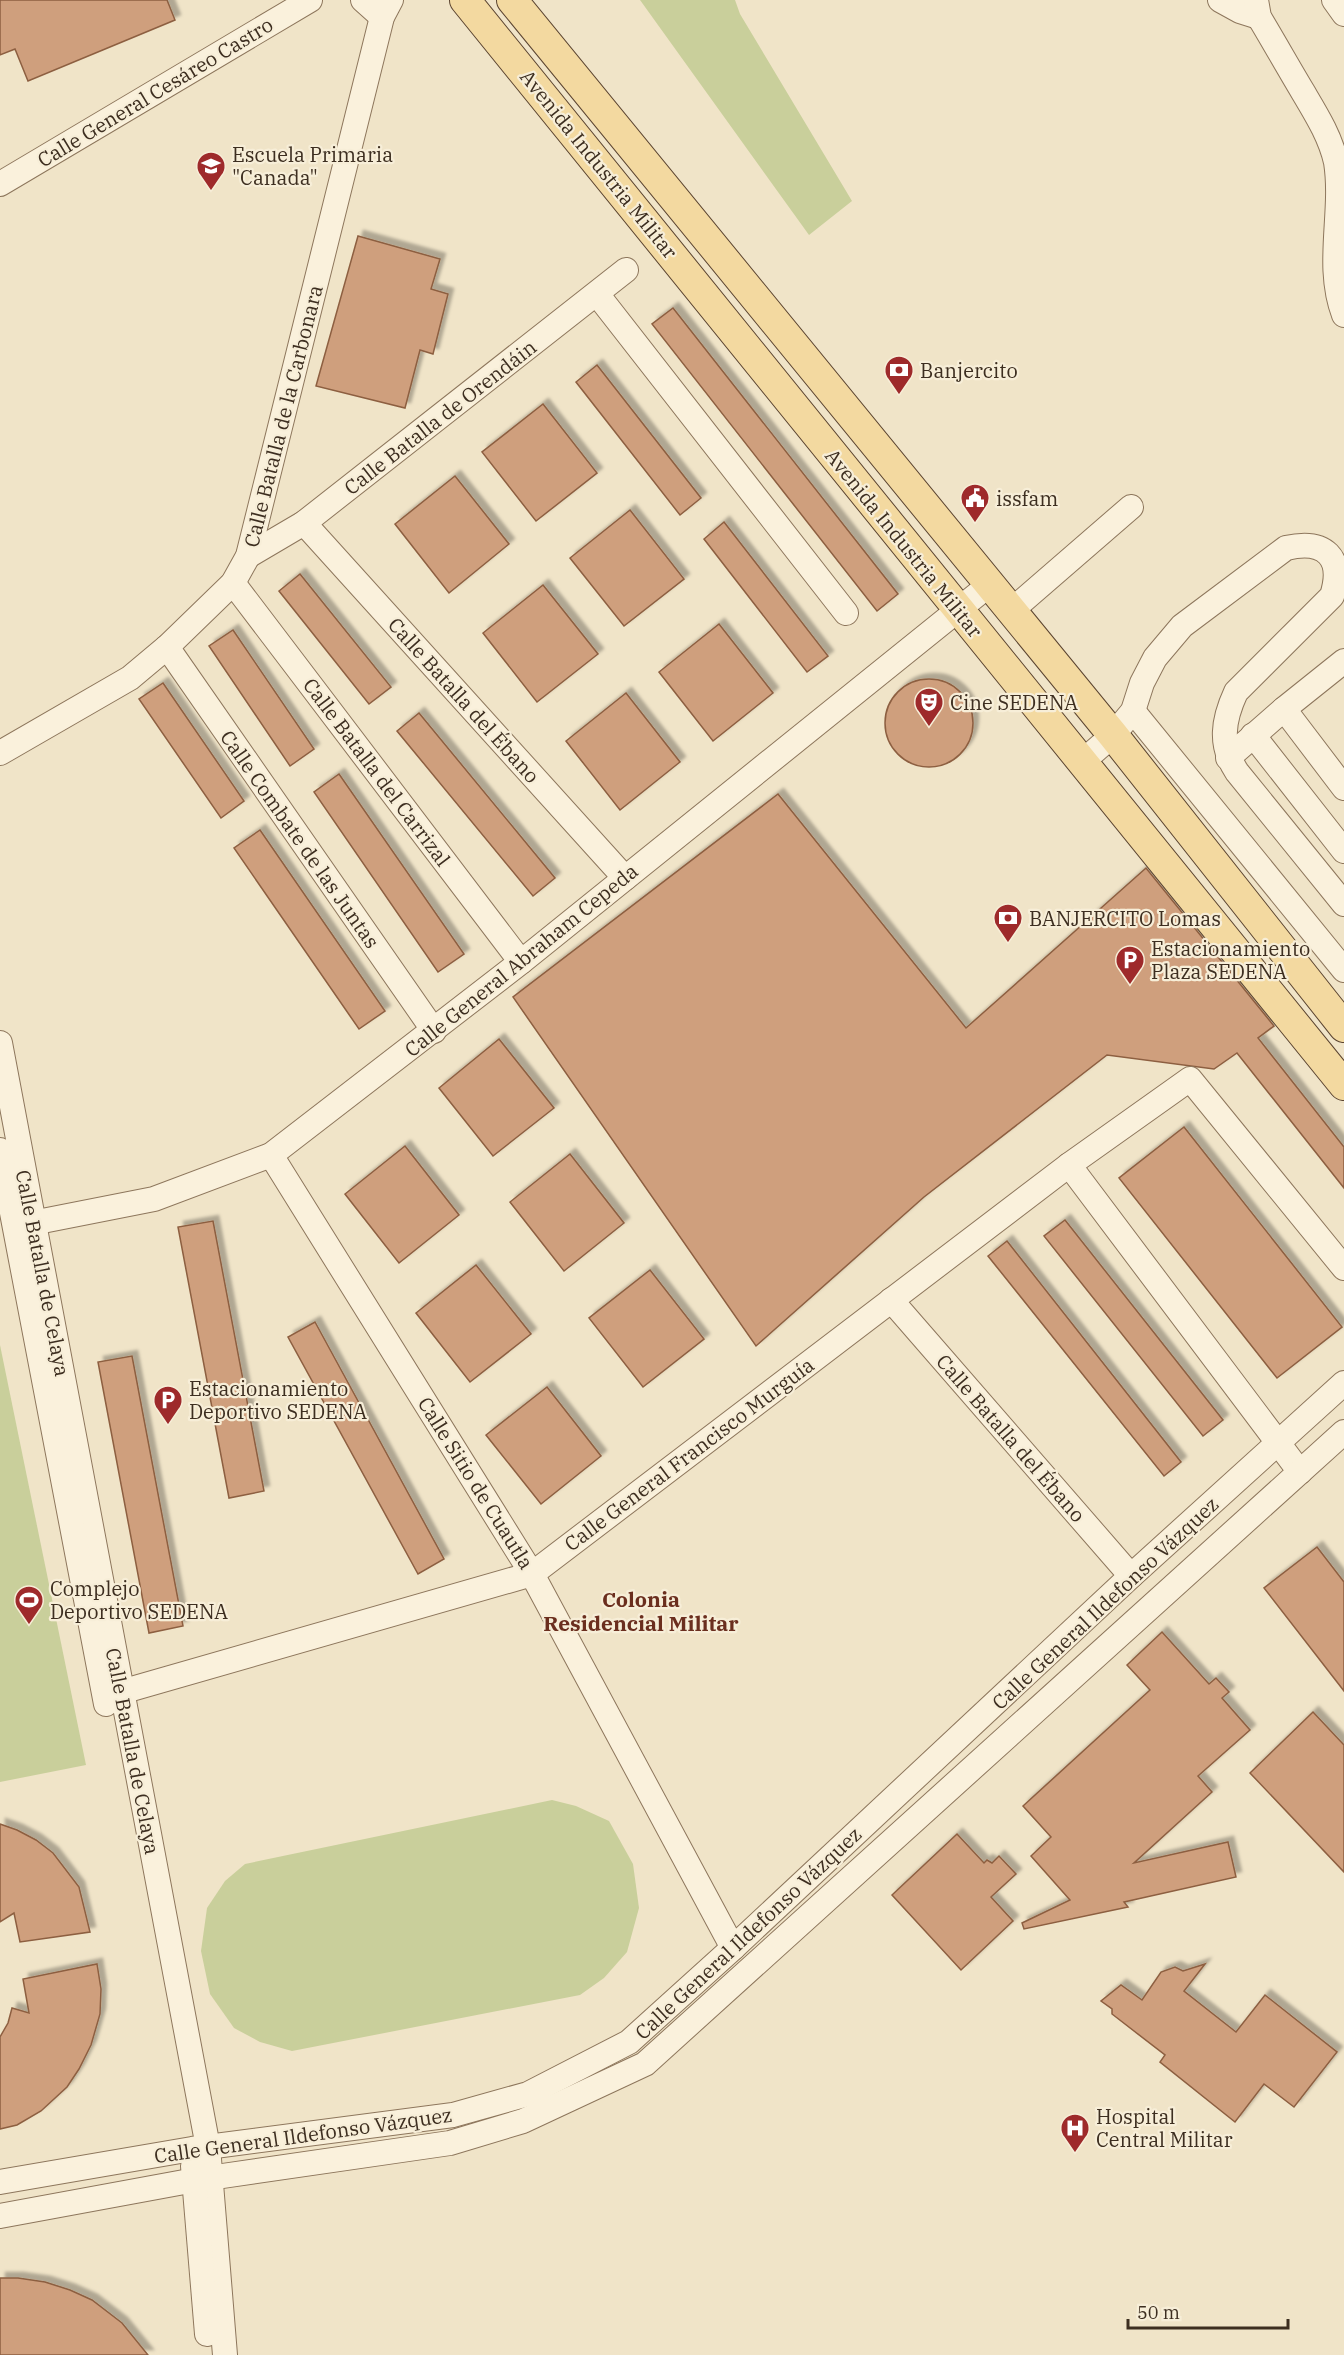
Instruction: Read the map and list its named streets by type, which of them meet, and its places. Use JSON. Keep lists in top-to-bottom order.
{
  "streets": {
    "main road": ["Avenida Industria Militar"],
    "street": [
      "Calle General Cesáreo Castro",
      "Calle Batalla de la Carbonara",
      "Calle Batalla de Orendáin",
      "Calle Batalla del Ébano",
      "Calle Batalla del Carrizal",
      "Calle Combate de las Juntas",
      "Calle General Abraham Cepeda",
      "Calle Batalla de Celaya",
      "Calle General Francisco Murguía",
      "Calle Sitio de Cuautla",
      "Calle General Ildefonso Vázquez"
    ]
  },
  "crossings": [
    ["Avenida Industria Militar", "Calle General Abraham Cepeda"],
    ["Calle Batalla de la Carbonara", "Calle Batalla de Orendáin"],
    ["Calle Batalla de la Carbonara", "Calle Batalla del Carrizal"],
    ["Calle Batalla de la Carbonara", "Calle Combate de las Juntas"],
    ["Calle Batalla de Orendáin", "Calle Batalla del Ébano"],
    ["Calle Batalla del Ébano", "Calle General Abraham Cepeda"],
    ["Calle Batalla del Ébano", "Calle General Francisco Murguía"],
    ["Calle Batalla del Ébano", "Calle General Ildefonso Vázquez"],
    ["Calle Batalla del Carrizal", "Calle General Abraham Cepeda"],
    ["Calle Combate de las Juntas", "Calle General Abraham Cepeda"],
    ["Calle General Abraham Cepeda", "Calle Batalla de Celaya"],
    ["Calle General Abraham Cepeda", "Calle Sitio de Cuautla"],
    ["Calle Batalla de Celaya", "Calle General Francisco Murguía"],
    ["Calle Batalla de Celaya", "Calle General Ildefonso Vázquez"],
    ["Calle General Francisco Murguía", "Calle Sitio de Cuautla"],
    ["Calle Sitio de Cuautla", "Calle General Ildefonso Vázquez"]
  ],
  "districts": ["Colonia Residencial Militar"],
  "places": {
    "school or university": ["Escuela Primaria \"Canada\""],
    "bank": ["Banjercito", "BANJERCITO Lomas"],
    "public building": ["issfam"],
    "theatre": ["Cine SEDENA"],
    "parking": ["Estacionamiento Plaza SEDENA", "Estacionamiento Deportivo SEDENA"],
    "sports": ["Complejo Deportivo SEDENA"],
    "hospital": ["Hospital Central Militar"]
  },
  "scale_bar": "50 m"
}
